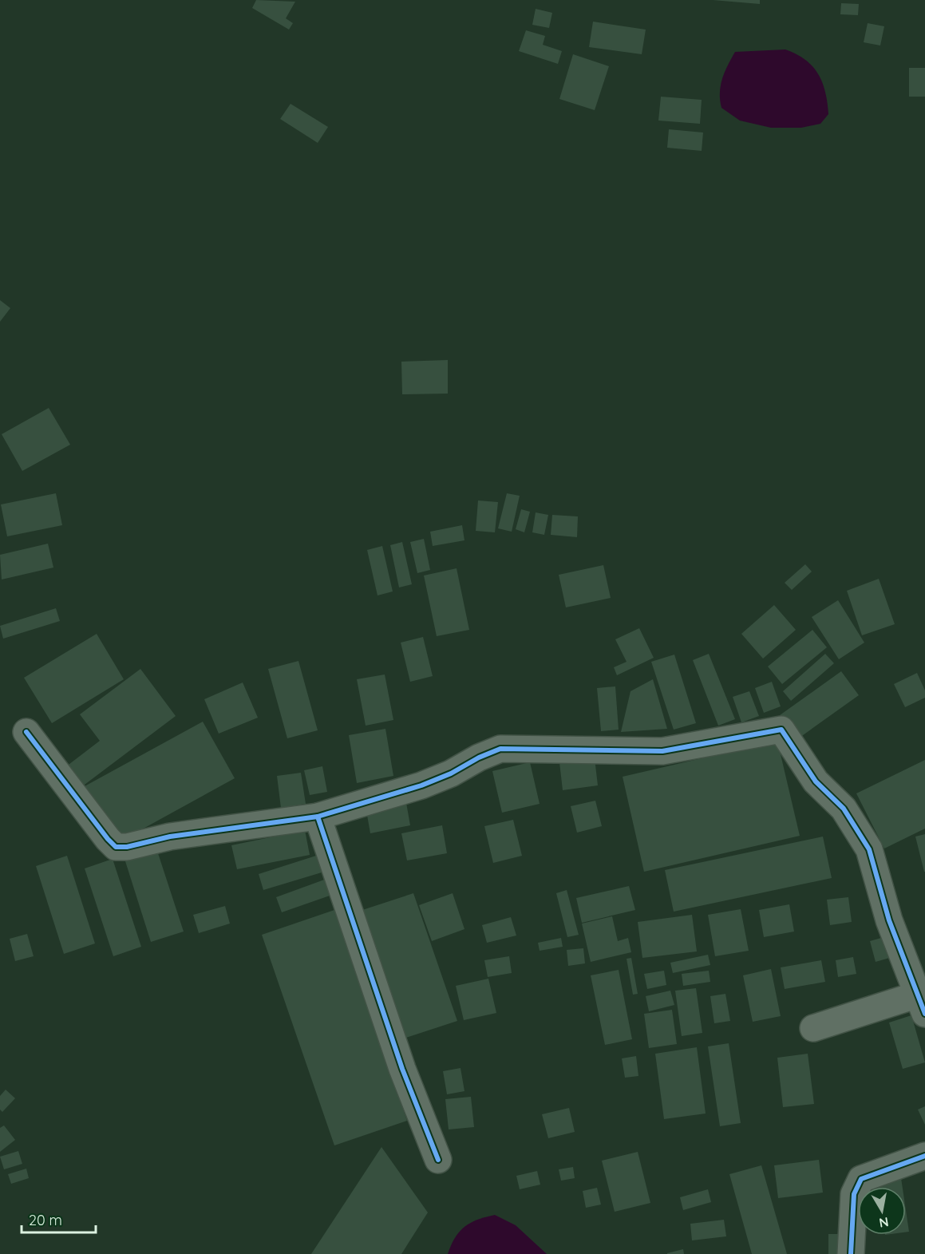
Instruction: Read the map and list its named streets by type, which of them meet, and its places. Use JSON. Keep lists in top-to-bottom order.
{
  "scale_bar": "20 m",
  "north": "bottom"
}
